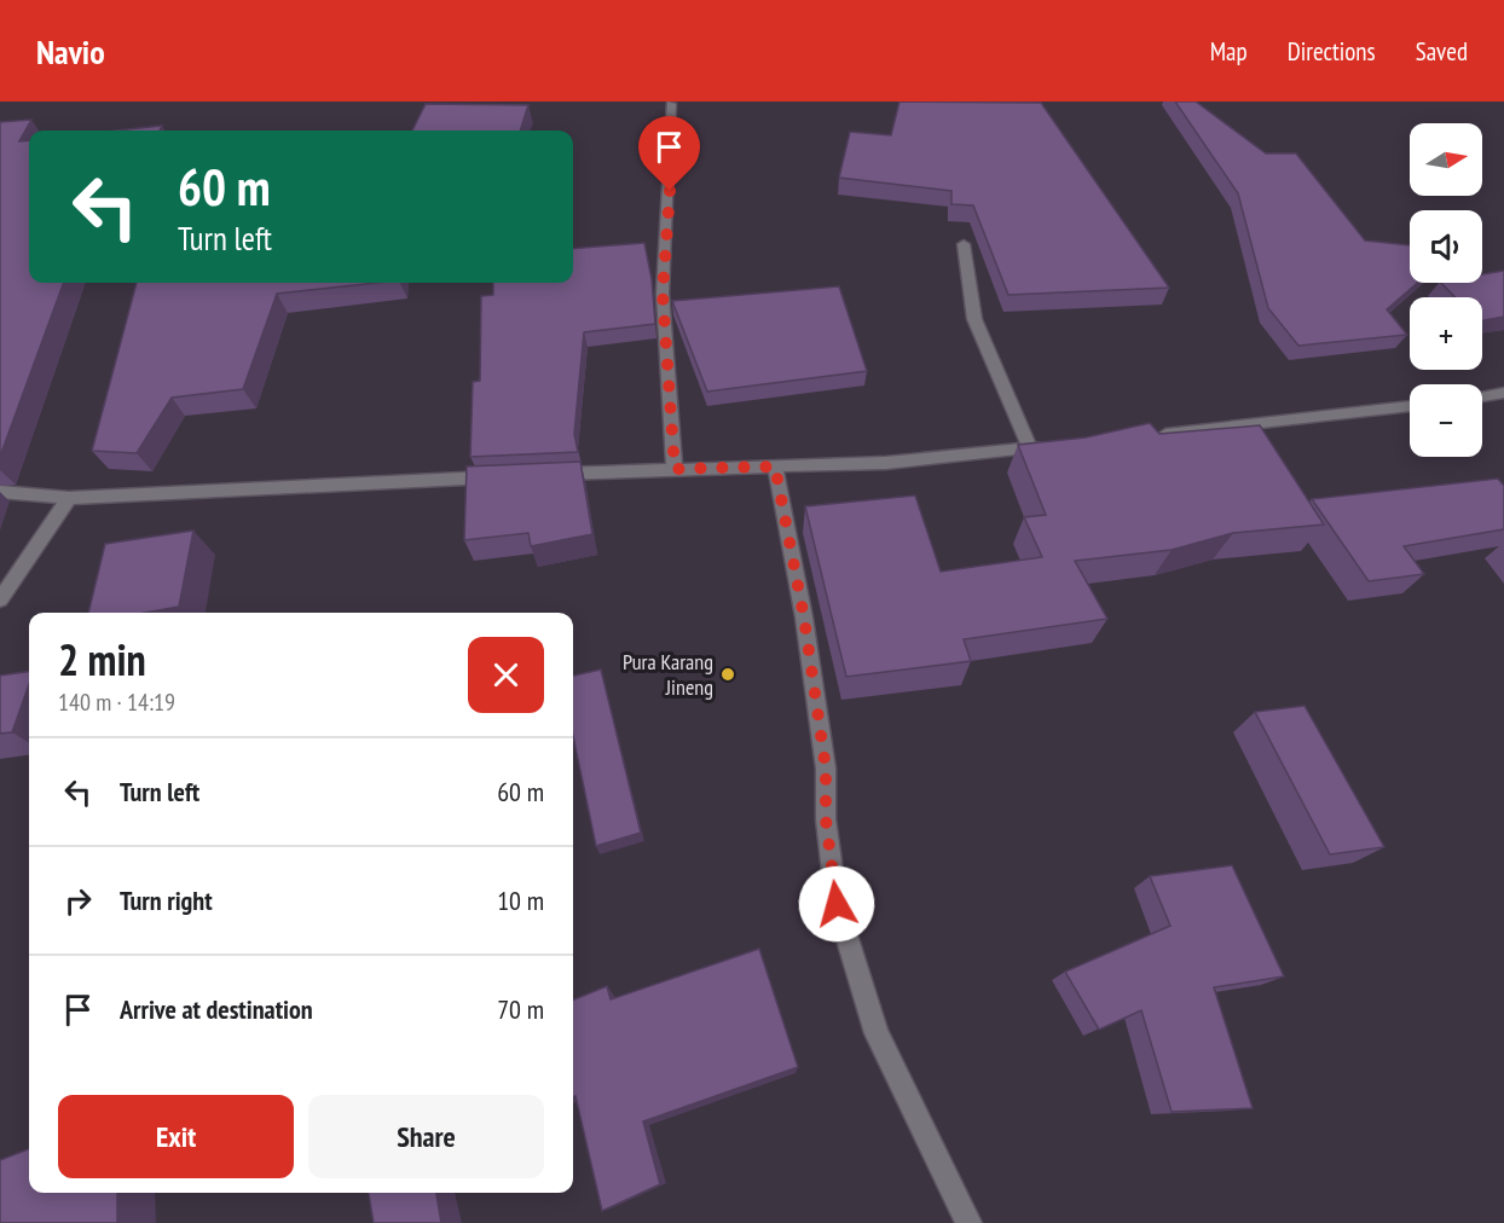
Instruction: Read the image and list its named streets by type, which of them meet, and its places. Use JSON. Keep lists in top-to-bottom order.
{
  "places": ["Pura Karang Jineng"],
  "north": "right",
  "page": {
    "header": "Navio",
    "nav": ["Map", "Directions", "Saved"],
    "map_buttons": ["+", "−"],
    "turn": ["60 m", "Turn left"],
    "heading": ["2 min", "140 m · 14:19"],
    "list": [
      {
        "name": "Turn left",
        "value": "60 m"
      },
      {
        "name": "Turn right",
        "value": "10 m"
      },
      {
        "name": "Arrive at destination",
        "value": "70 m"
      }
    ],
    "buttons": ["Exit", "Share"]
  }
}
